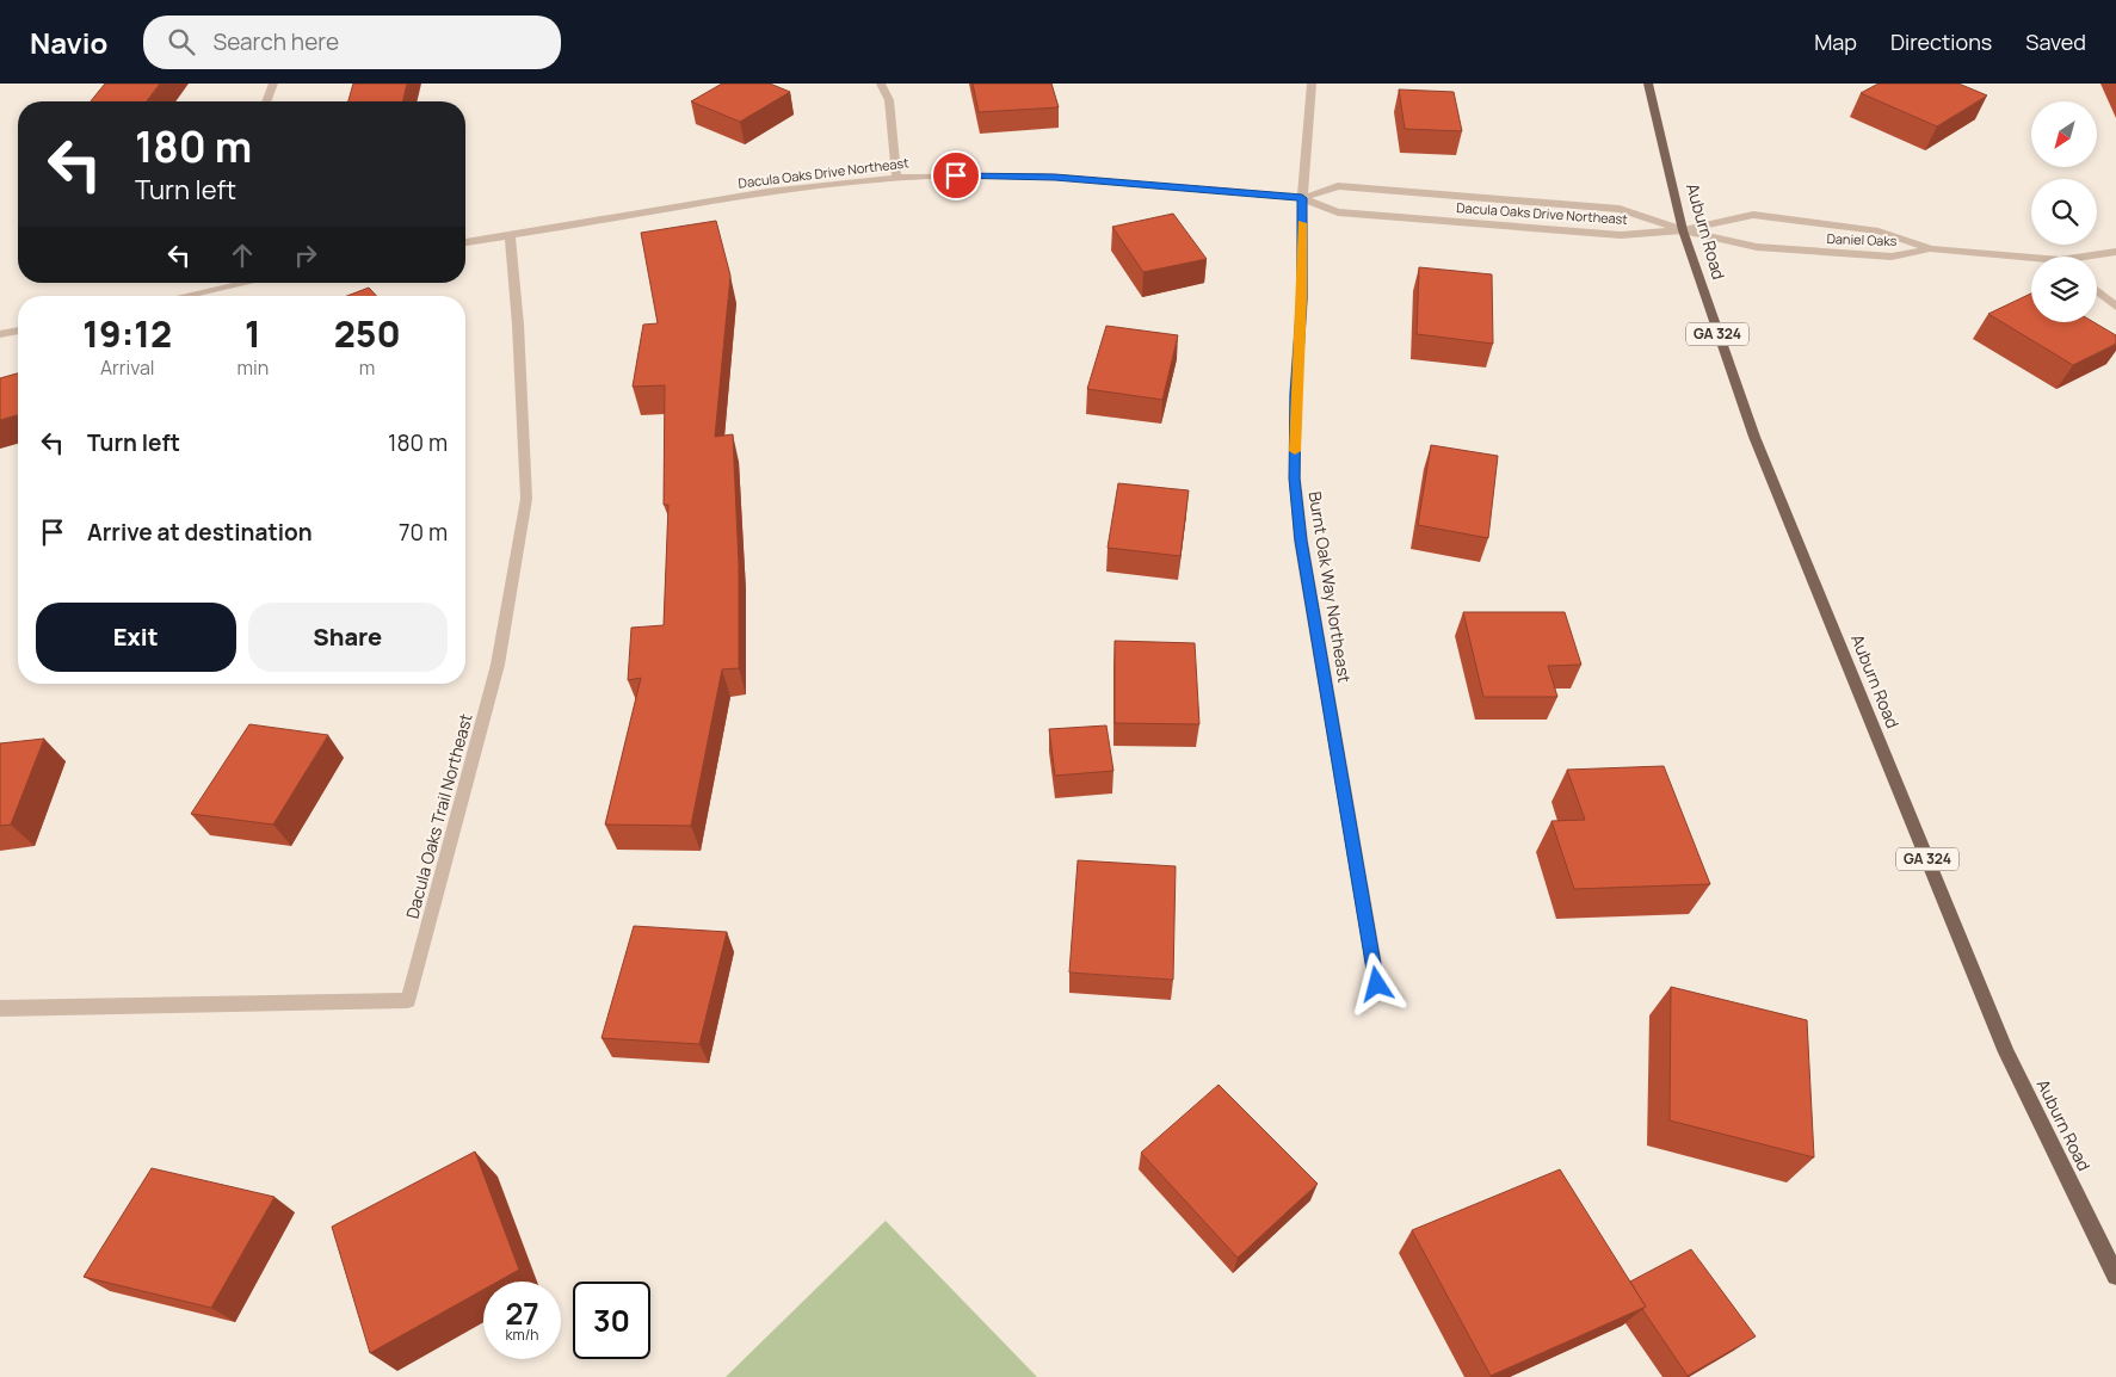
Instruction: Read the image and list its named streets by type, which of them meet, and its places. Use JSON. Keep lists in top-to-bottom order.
{
  "streets": {
    "main road": ["Auburn Road", "GA 324"],
    "street": [
      "Dacula Oaks Drive Northeast",
      "Daniel Oaks",
      "Burnt Oak Way Northeast",
      "Dacula Oaks Trail Northeast"
    ]
  },
  "crossings": [
    ["Dacula Oaks Drive Northeast", "Auburn Road"],
    ["Dacula Oaks Drive Northeast", "Daniel Oaks"],
    ["Dacula Oaks Drive Northeast", "Burnt Oak Way Northeast"],
    ["Dacula Oaks Drive Northeast", "Dacula Oaks Trail Northeast"],
    ["Auburn Road", "Daniel Oaks"]
  ],
  "north": "bottom left",
  "page": {
    "header": "Navio",
    "search": "Search here",
    "nav": ["Map", "Directions", "Saved"],
    "turn": ["180 m", "Turn left"],
    "eta": [
      "19:12",
      "Arrival",
      "1",
      "min",
      "250",
      "m"
    ],
    "list": [
      {
        "name": "Turn left",
        "value": "180 m"
      },
      {
        "name": "Arrive at destination",
        "value": "70 m"
      }
    ],
    "buttons": ["Exit", "Share"],
    "speed": "27 km/h",
    "limit": "30"
  }
}
